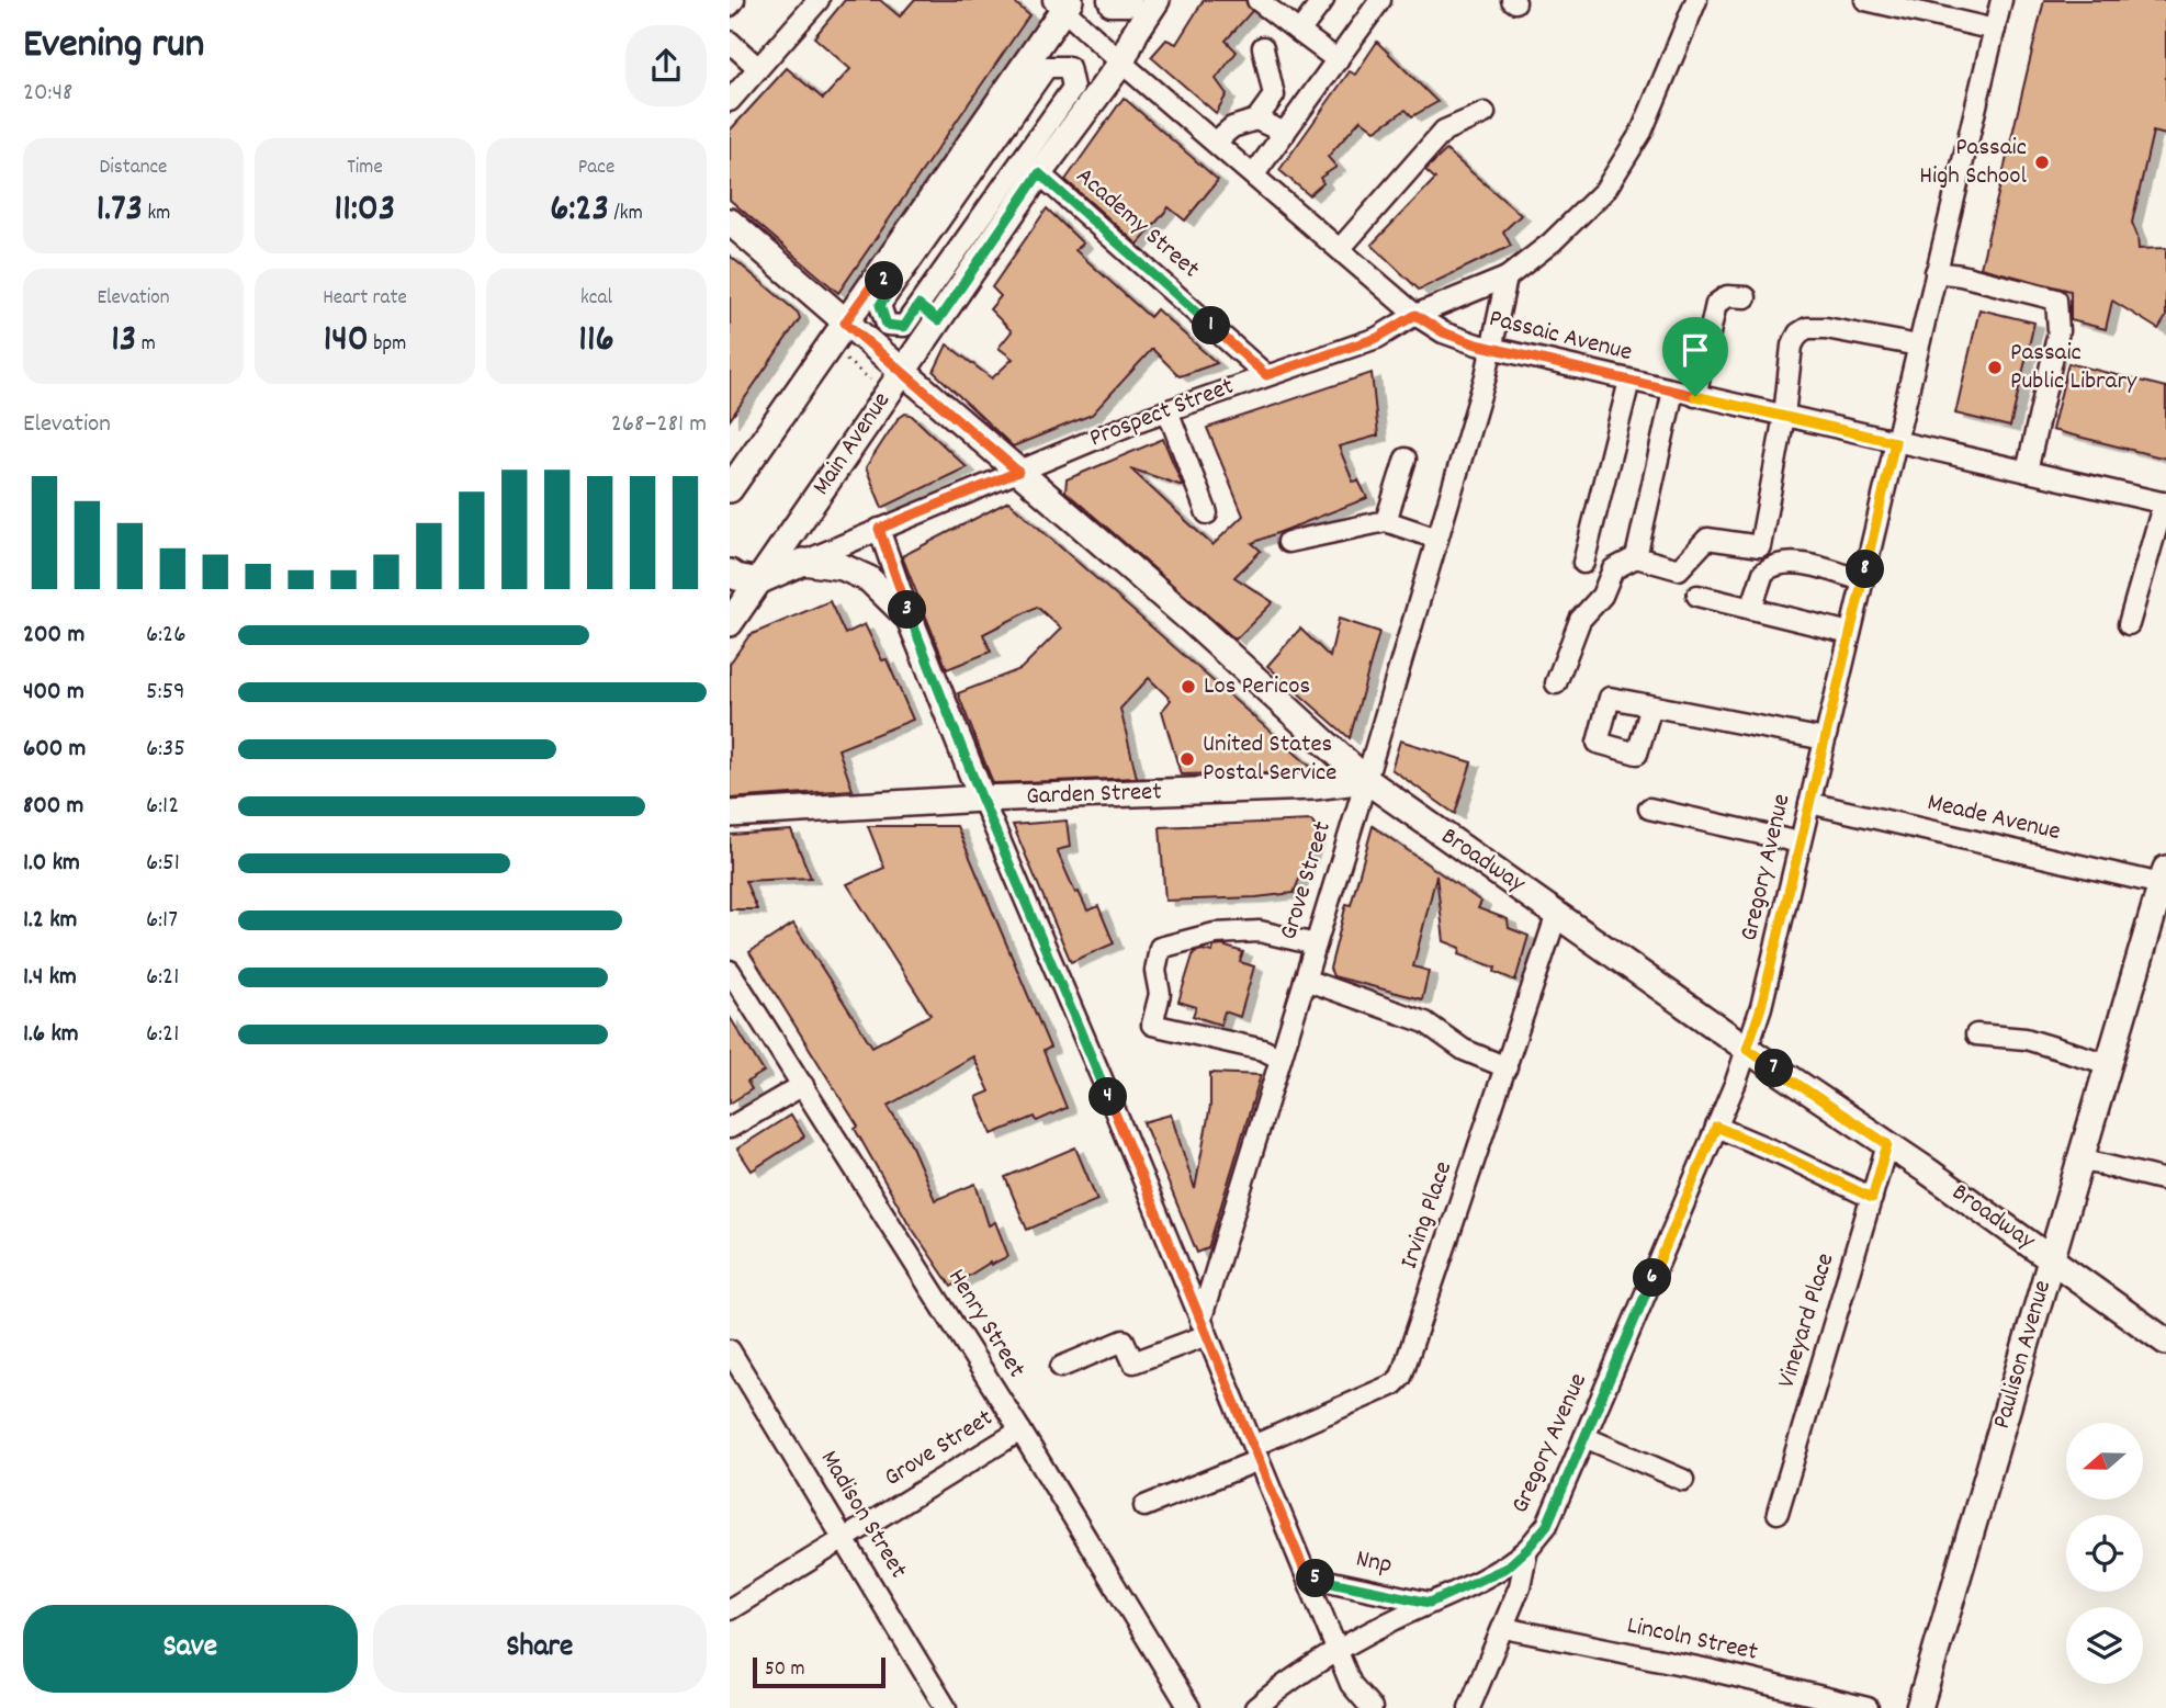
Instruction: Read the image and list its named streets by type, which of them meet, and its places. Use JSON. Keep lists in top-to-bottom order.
{
  "streets": {
    "main road": [
      "Prospect Street",
      "Main Avenue",
      "Garden Street",
      "Broadway",
      "Paulison Avenue"
    ],
    "street": [
      "Academy Street",
      "Passaic Avenue",
      "Meade Avenue",
      "Gregory Avenue",
      "Grove Street",
      "Irving Place",
      "Vineyard Place",
      "Henry Street",
      "Madison Street",
      "Nnp",
      "Lincoln Street"
    ]
  },
  "crossings": [
    ["Academy Street", "Prospect Street"],
    ["Academy Street", "Main Avenue"],
    ["Passaic Avenue", "Prospect Street"],
    ["Passaic Avenue", "Main Avenue"],
    ["Passaic Avenue", "Gregory Avenue"],
    ["Passaic Avenue", "Grove Street"],
    ["Prospect Street", "Main Avenue"],
    ["Prospect Street", "Broadway"],
    ["Prospect Street", "Grove Street"],
    ["Main Avenue", "Broadway"],
    ["Garden Street", "Broadway"],
    ["Garden Street", "Grove Street"],
    ["Meade Avenue", "Gregory Avenue"],
    ["Meade Avenue", "Paulison Avenue"],
    ["Broadway", "Gregory Avenue"],
    ["Broadway", "Grove Street"],
    ["Broadway", "Irving Place"],
    ["Broadway", "Vineyard Place"],
    ["Broadway", "Paulison Avenue"],
    ["Gregory Avenue", "Lincoln Street"],
    ["Grove Street", "Henry Street"],
    ["Grove Street", "Madison Street"]
  ],
  "places": [
    "Passaic High School",
    "Passaic Public Library",
    "Los Pericos",
    "United States Postal Service"
  ],
  "scale_bar": "50 m",
  "north": "left",
  "page": {
    "heading": ["Evening run", "20:48"],
    "stats": [
      ["Distance", "1.73 km"],
      ["Time", "11:03"],
      ["Pace", "6:23 /km"],
      ["Elevation", "13 m"],
      ["Heart rate", "140 bpm"],
      ["kcal", "116"]
    ],
    "pins": [
      "2",
      "1",
      "8",
      "3",
      "7",
      "4",
      "6",
      "5"
    ],
    "chart": ["Elevation", "268–281 m"],
    "list": [
      {
        "name": "200 m",
        "note": "6:26"
      },
      {
        "name": "400 m",
        "note": "5:59"
      },
      {
        "name": "600 m",
        "note": "6:35"
      },
      {
        "name": "800 m",
        "note": "6:12"
      },
      {
        "name": "1.0 km",
        "note": "6:51"
      },
      {
        "name": "1.2 km",
        "note": "6:17"
      },
      {
        "name": "1.4 km",
        "note": "6:21"
      },
      {
        "name": "1.6 km",
        "note": "6:21"
      }
    ],
    "buttons": ["Save", "Share"],
    "scale": "50 m"
  }
}
